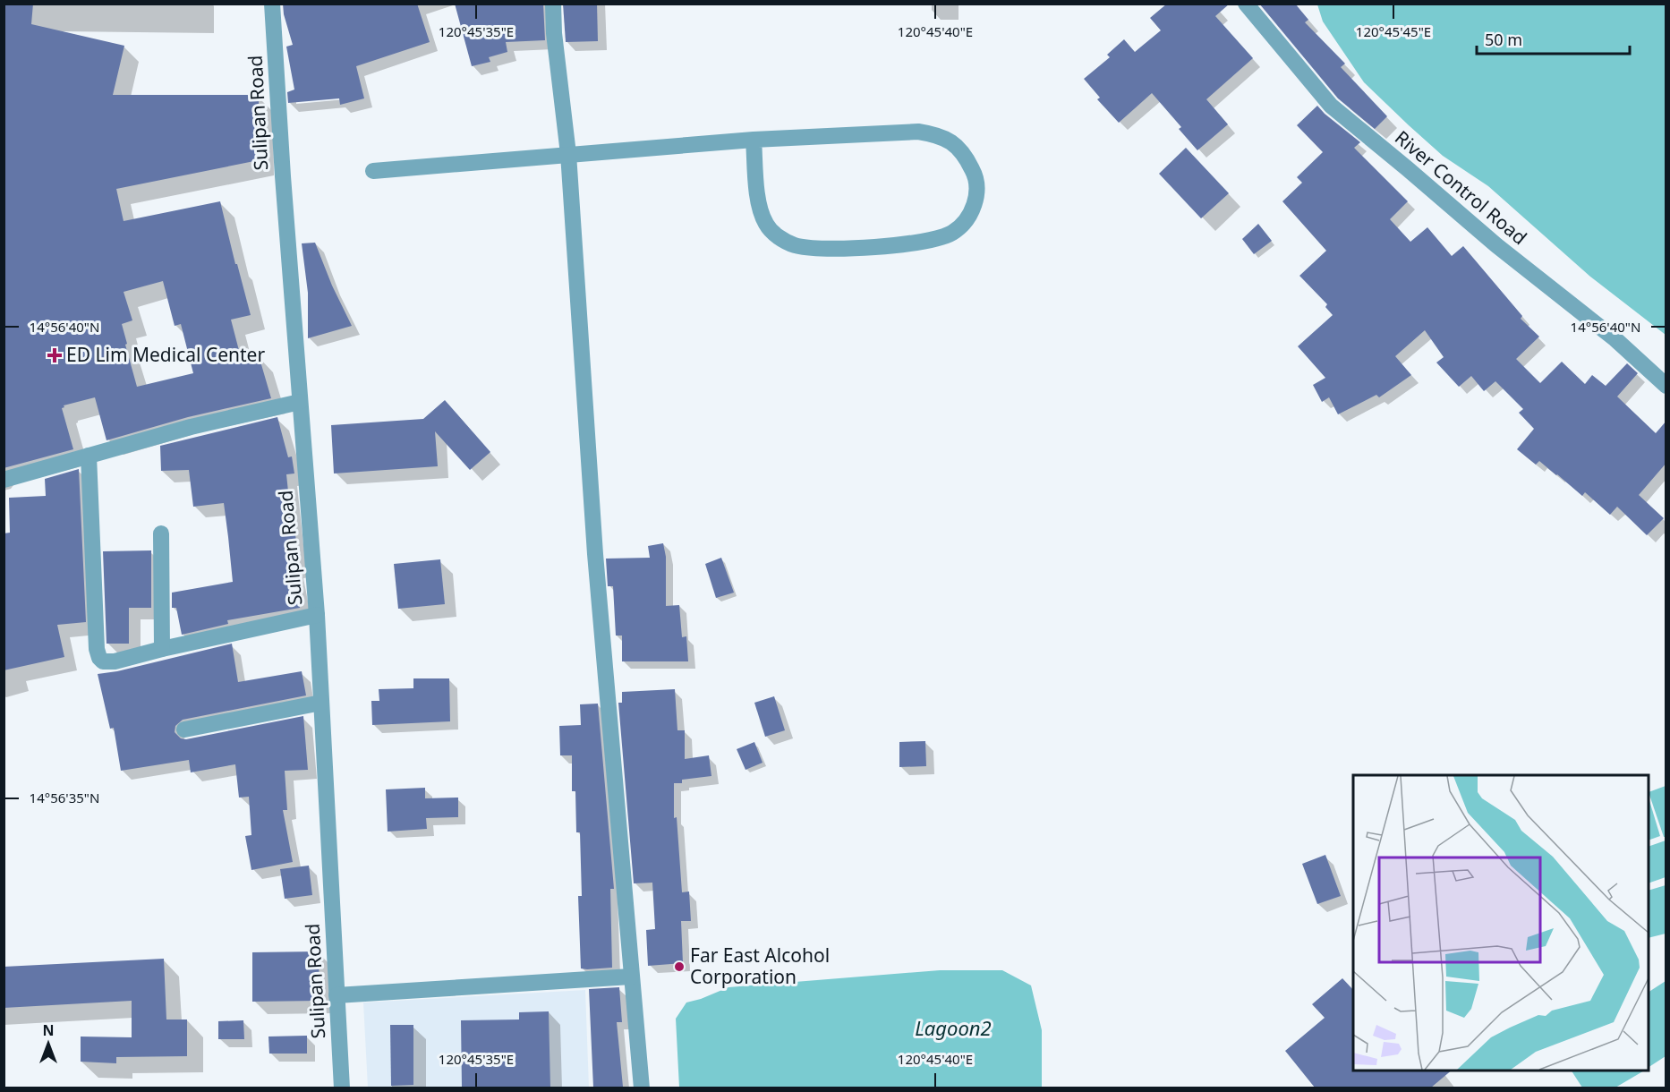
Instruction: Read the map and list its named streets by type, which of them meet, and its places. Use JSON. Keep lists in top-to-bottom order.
{
  "streets": {
    "street": ["Sulipan Road", "River Control Road"]
  },
  "water": ["Lagoon2"],
  "places": {
    "health": ["ED Lim Medical Center"],
    "other": ["Far East Alcohol Corporation"]
  },
  "scale_bar": "50 m",
  "north": "top",
  "coordinates": [
    "120°45'35\"E",
    "120°45'40\"E",
    "120°45'45\"E",
    "14°56'40\"N",
    "14°56'35\"N"
  ]
}
